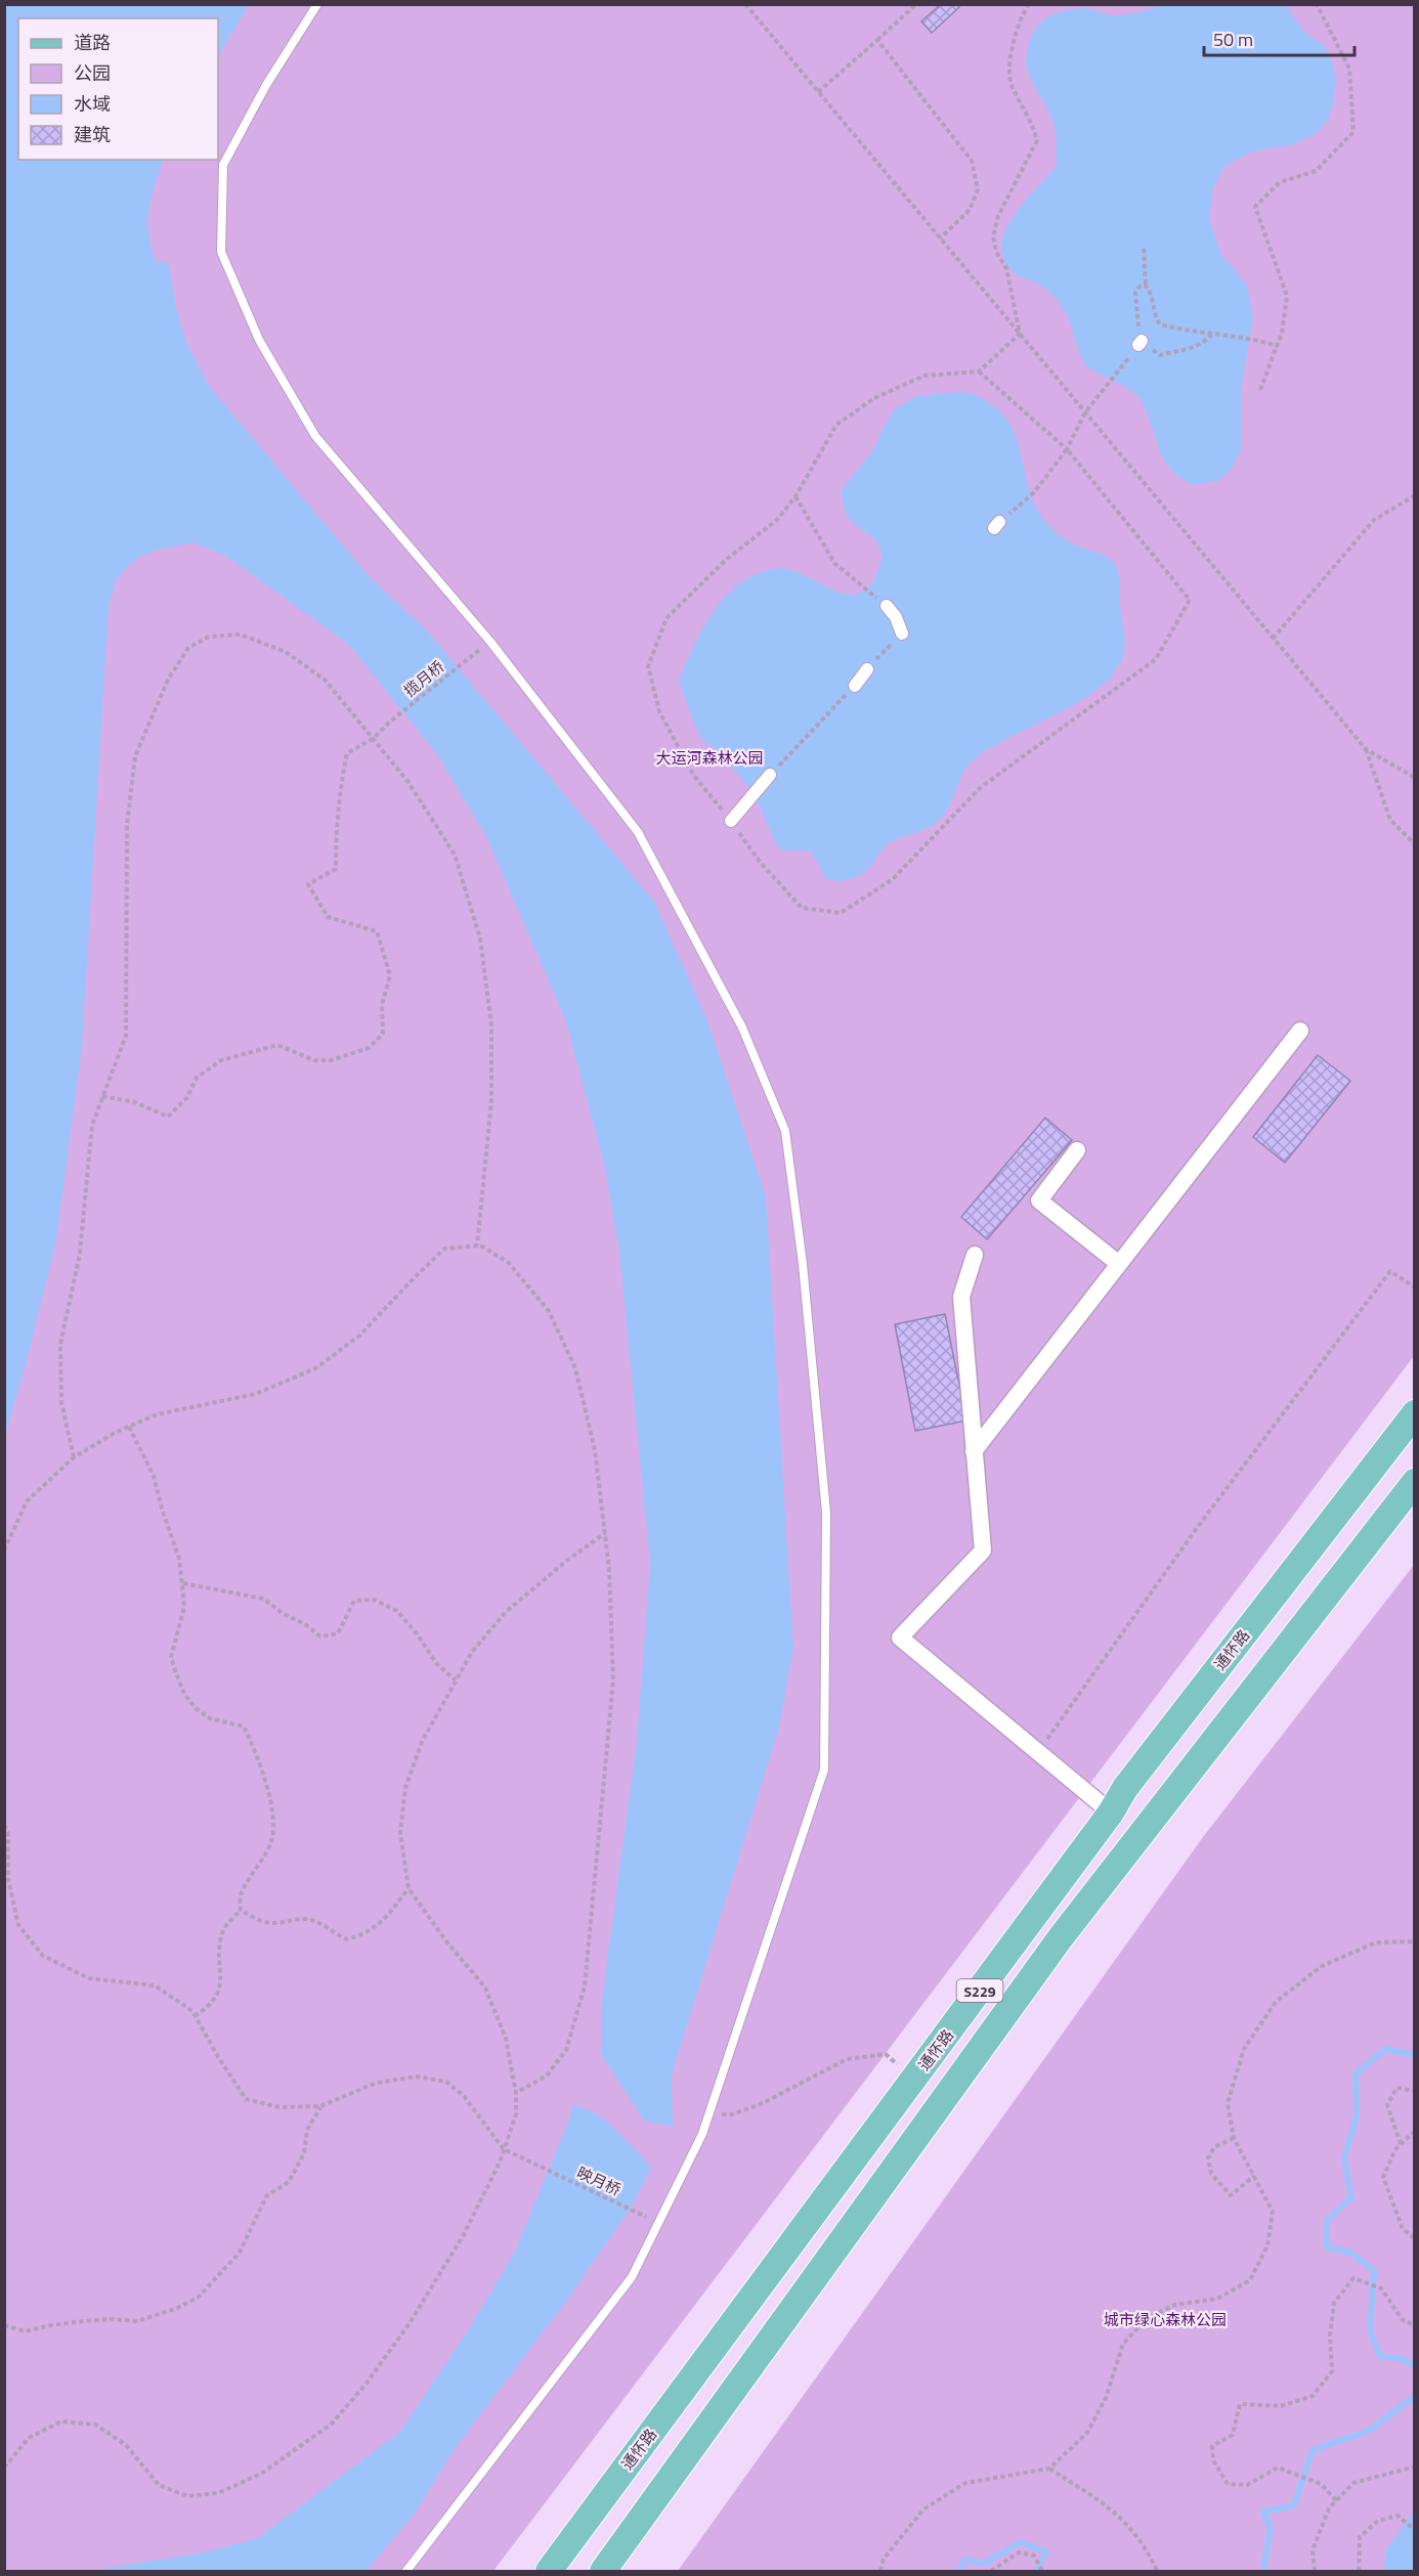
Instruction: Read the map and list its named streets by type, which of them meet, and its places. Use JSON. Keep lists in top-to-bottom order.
{
  "streets": {
    "main road": ["通怀路", "S229"],
    "path": ["揽月桥", "映月桥"]
  },
  "parks": ["大运河森林公园", "城市绿心森林公园"],
  "legend": [
    "道路",
    "公园",
    "水域",
    "建筑"
  ],
  "scale_bar": "50 m"
}
